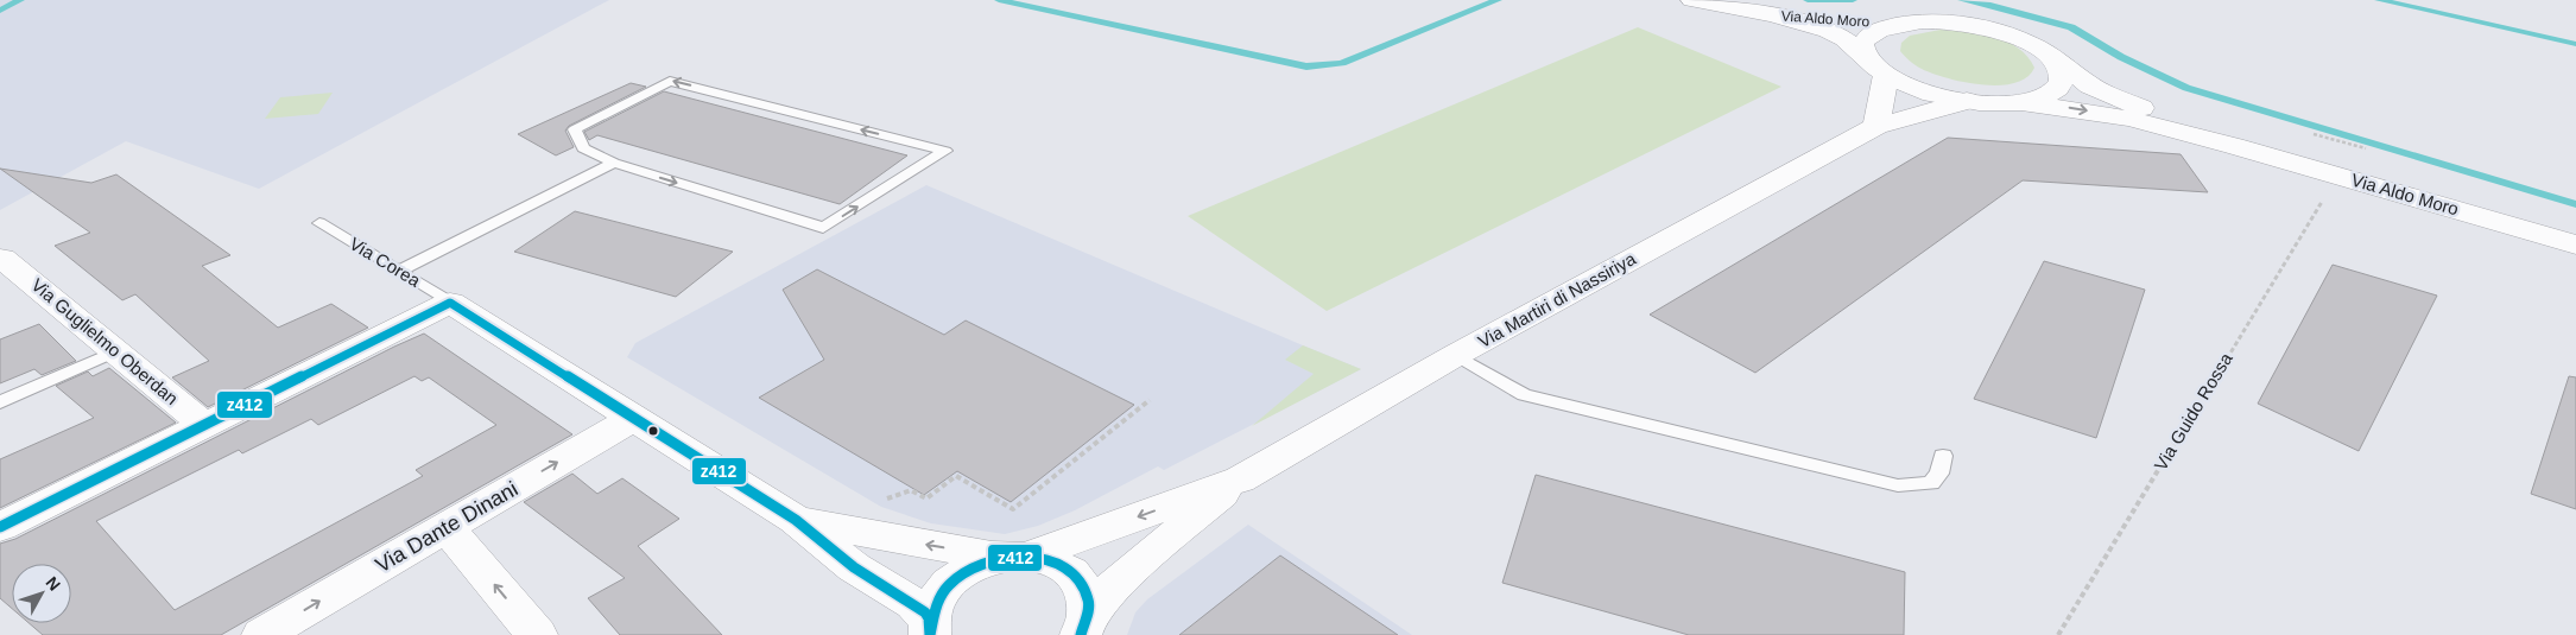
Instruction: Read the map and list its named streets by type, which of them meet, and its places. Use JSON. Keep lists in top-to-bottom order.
{
  "streets": {
    "street": [
      "Via Aldo Moro",
      "Via Martiri di Nassiriya",
      "Via Guglielmo Oberdan",
      "Via Dante Dinani"
    ],
    "lane": ["Via Corea"],
    "path": ["Via Guido Rossa"]
  },
  "crossings": [
    ["Via Aldo Moro", "Via Martiri di Nassiriya"]
  ],
  "lines": ["transit line z412"],
  "north": "top right"
}
